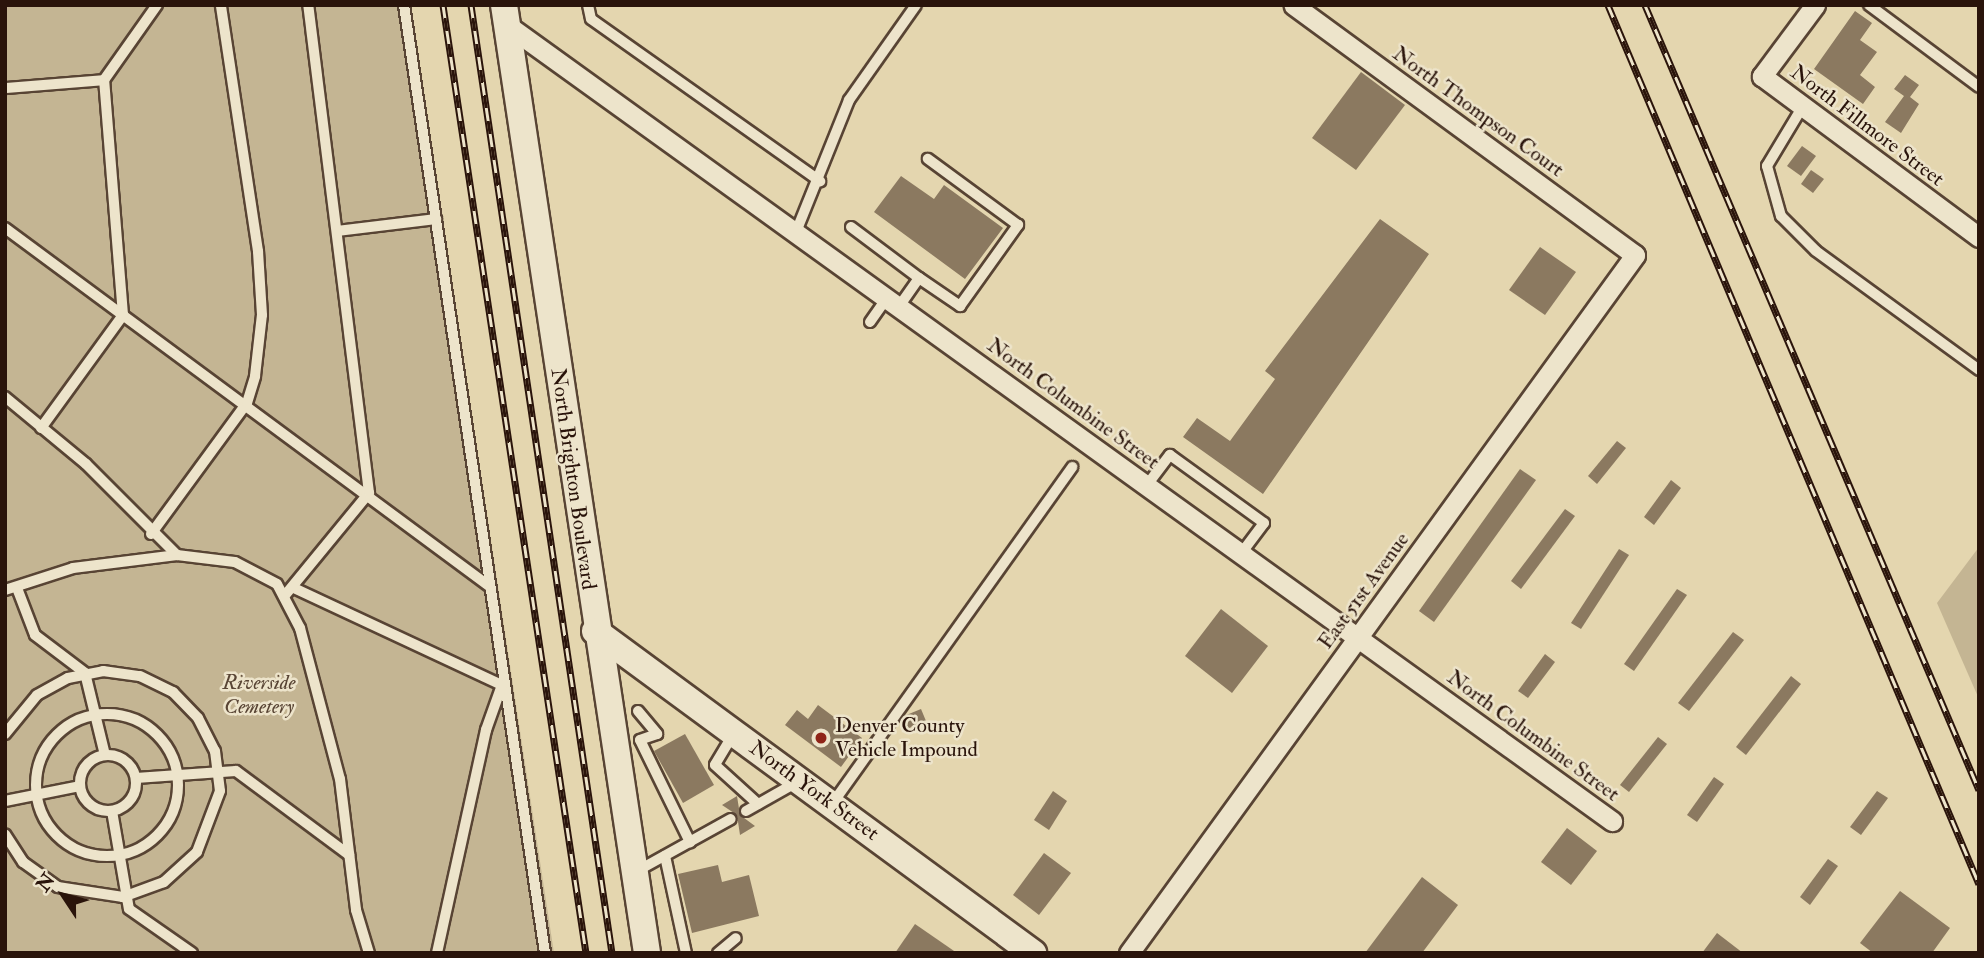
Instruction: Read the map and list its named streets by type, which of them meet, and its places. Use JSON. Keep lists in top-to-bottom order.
{
  "streets": {
    "main road": ["North Brighton Boulevard", "North York Street"],
    "street": [
      "North Thompson Court",
      "North Fillmore Street",
      "North Columbine Street",
      "East 51st Avenue"
    ]
  },
  "crossings": [
    ["North Thompson Court", "East 51st Avenue"],
    ["North Columbine Street", "North Brighton Boulevard"],
    ["North Columbine Street", "East 51st Avenue"],
    ["North Brighton Boulevard", "North York Street"]
  ],
  "parks": ["Riverside Cemetery"],
  "places": ["Denver County Vehicle Impound"],
  "north": "top left"
}
